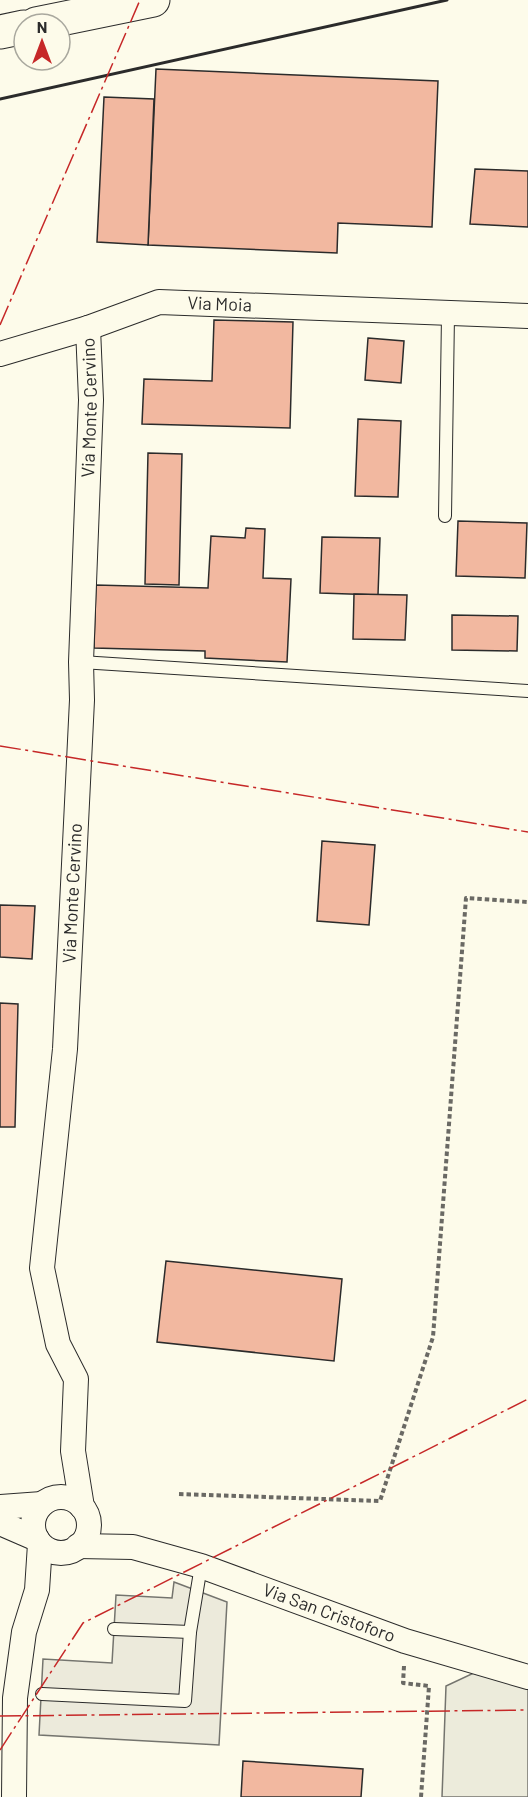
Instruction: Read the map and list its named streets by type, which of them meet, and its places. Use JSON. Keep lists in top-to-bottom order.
{
  "streets": {
    "street": ["Via Moia", "Via Monte Cervino", "Via San Cristoforo"]
  },
  "crossings": [
    ["Via Moia", "Via Monte Cervino"],
    ["Via Monte Cervino", "Via San Cristoforo"]
  ],
  "north": "top"
}
